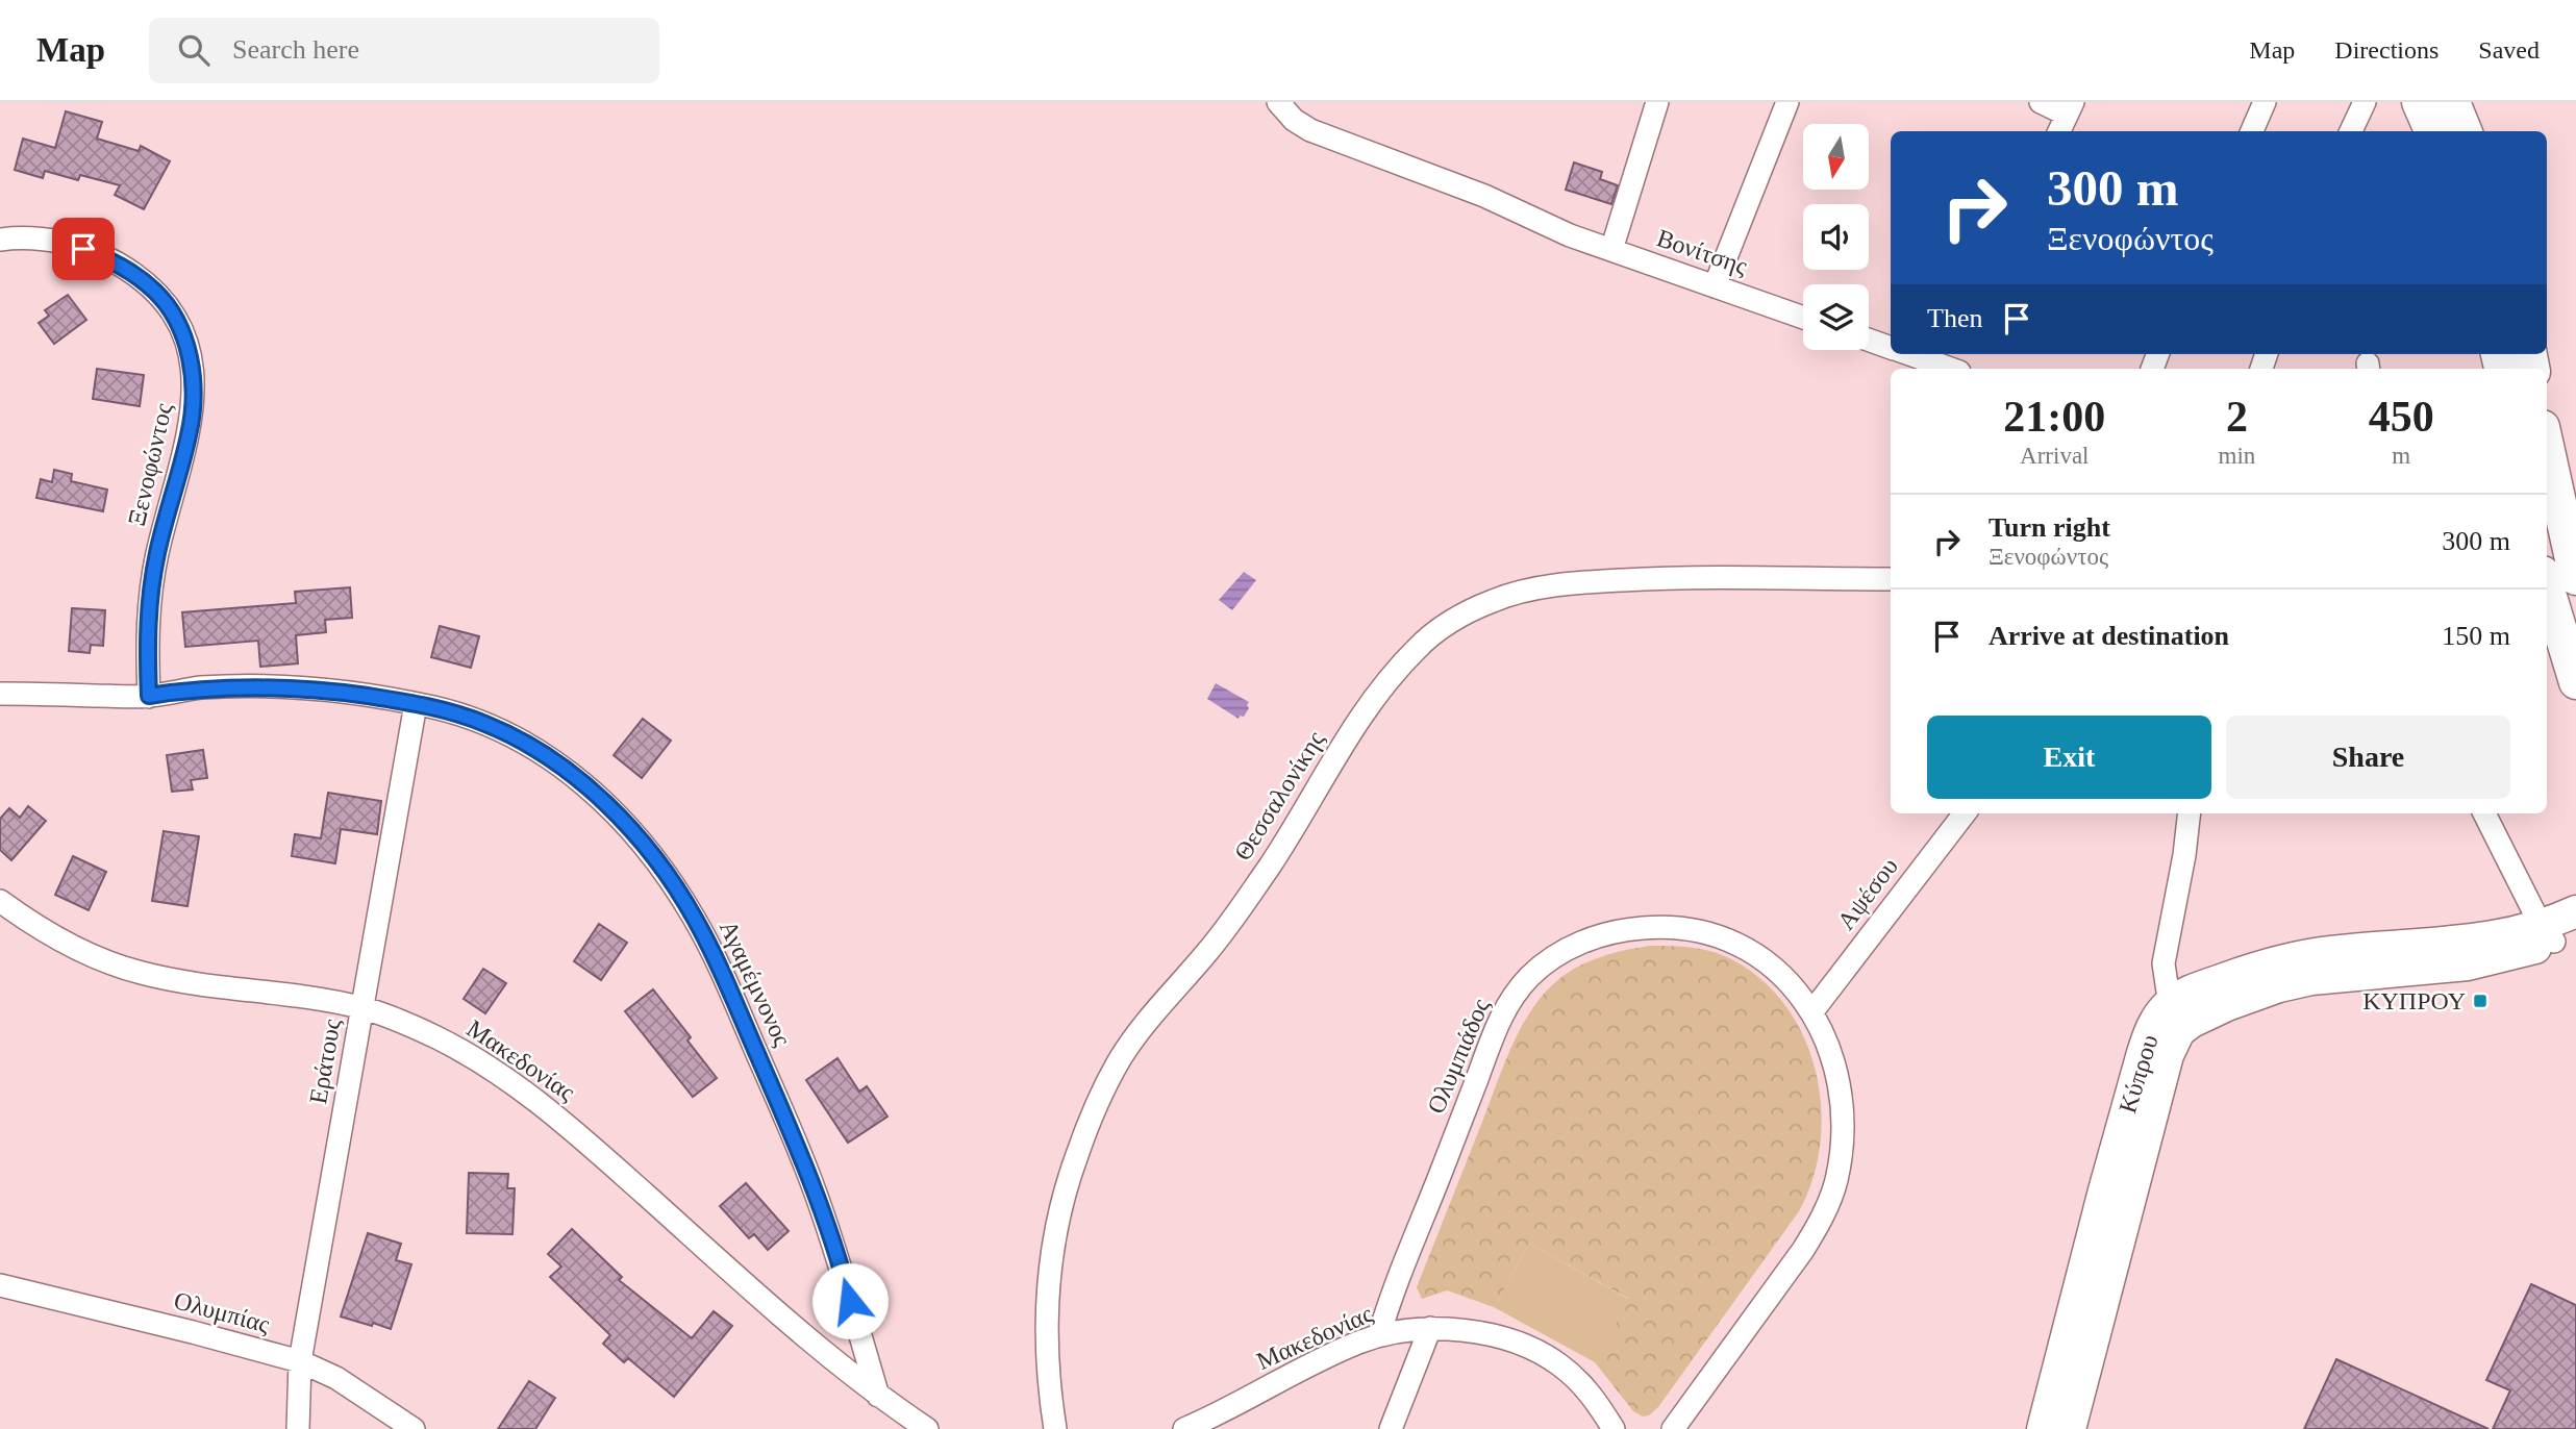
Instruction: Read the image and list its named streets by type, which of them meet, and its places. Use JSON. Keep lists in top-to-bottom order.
{
  "streets": {
    "main road": ["Κύπρου"],
    "street": [
      "Βονίτσης",
      "Ξενοφώντος",
      "Θεσσαλονίκης",
      "Αψέσου",
      "Αγαμέμνονος",
      "Ολυμπιάδος",
      "Μακεδονίας",
      "Εράτους",
      "Ολυμπίας"
    ]
  },
  "crossings": [
    ["Ξενοφώντος", "Αγαμέμνονος"],
    ["Αψέσου", "Ολυμπιάδος"],
    ["Αγαμέμνονος", "Μακεδονίας"],
    ["Αγαμέμνονος", "Εράτους"],
    ["Ολυμπιάδος", "Μακεδονίας"],
    ["Μακεδονίας", "Εράτους"],
    ["Εράτους", "Ολυμπίας"]
  ],
  "places": {
    "transit": ["ΚΥΠΡΟΥ"]
  },
  "north": "bottom",
  "page": {
    "header": "Map",
    "search": "Search here",
    "nav": ["Map", "Directions", "Saved"],
    "turn": ["300 m", "Ξενοφώντος"],
    "then": "Then",
    "eta": [
      "21:00",
      "Arrival",
      "2",
      "min",
      "450",
      "m"
    ],
    "list": [
      {
        "name": "Turn right",
        "note": "Ξενοφώντος",
        "value": "300 m"
      },
      {
        "name": "Arrive at destination",
        "value": "150 m"
      }
    ],
    "buttons": ["Exit", "Share"]
  }
}
